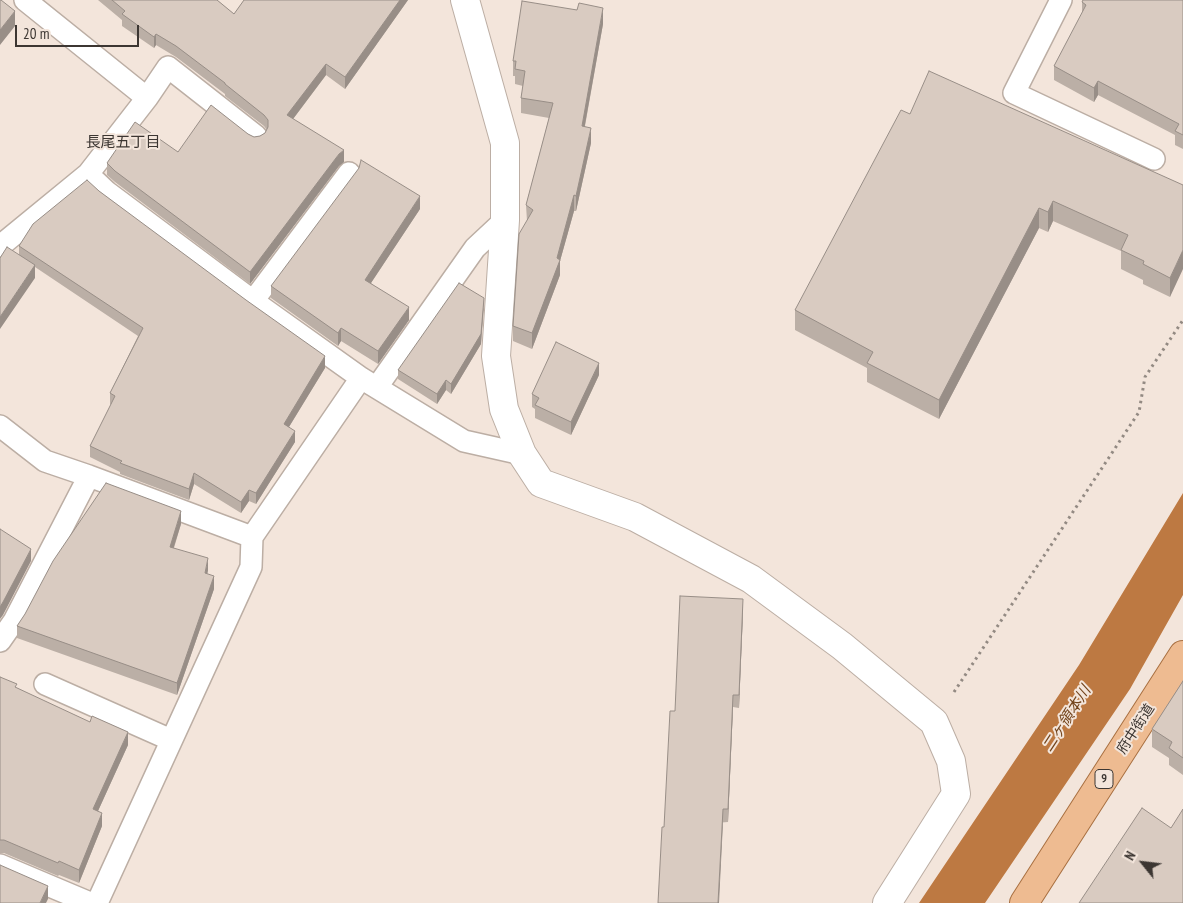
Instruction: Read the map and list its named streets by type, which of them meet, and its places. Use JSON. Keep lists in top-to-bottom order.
{
  "streets": {
    "main road": ["府中街道", "9"]
  },
  "districts": ["長尾五丁目"],
  "water": ["二ヶ領本川"],
  "scale_bar": "20 m",
  "north": "top left"
}
